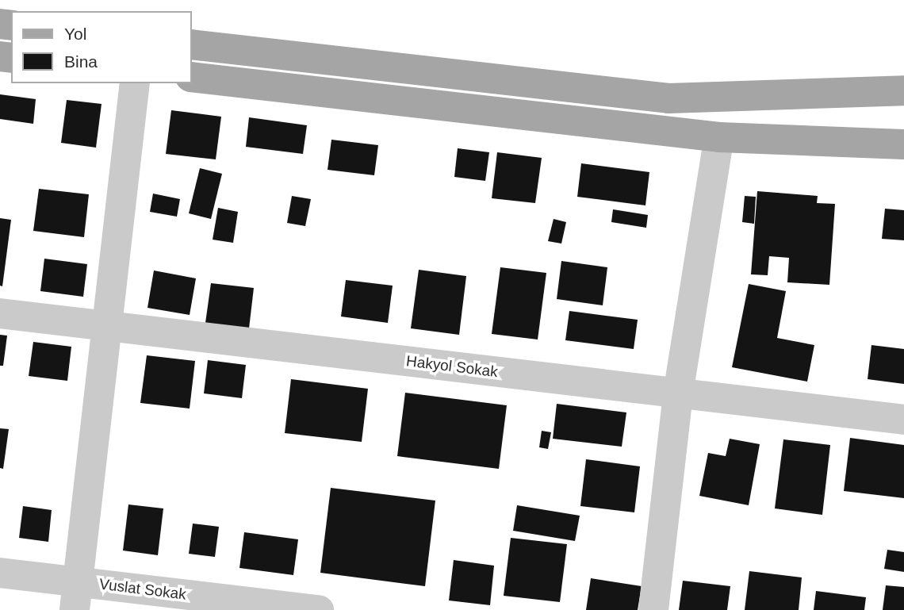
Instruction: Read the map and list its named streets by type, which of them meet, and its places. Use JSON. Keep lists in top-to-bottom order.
{
  "streets": {
    "street": ["Hakyol Sokak", "Vuslat Sokak"]
  },
  "legend": ["Yol", "Bina"]
}
